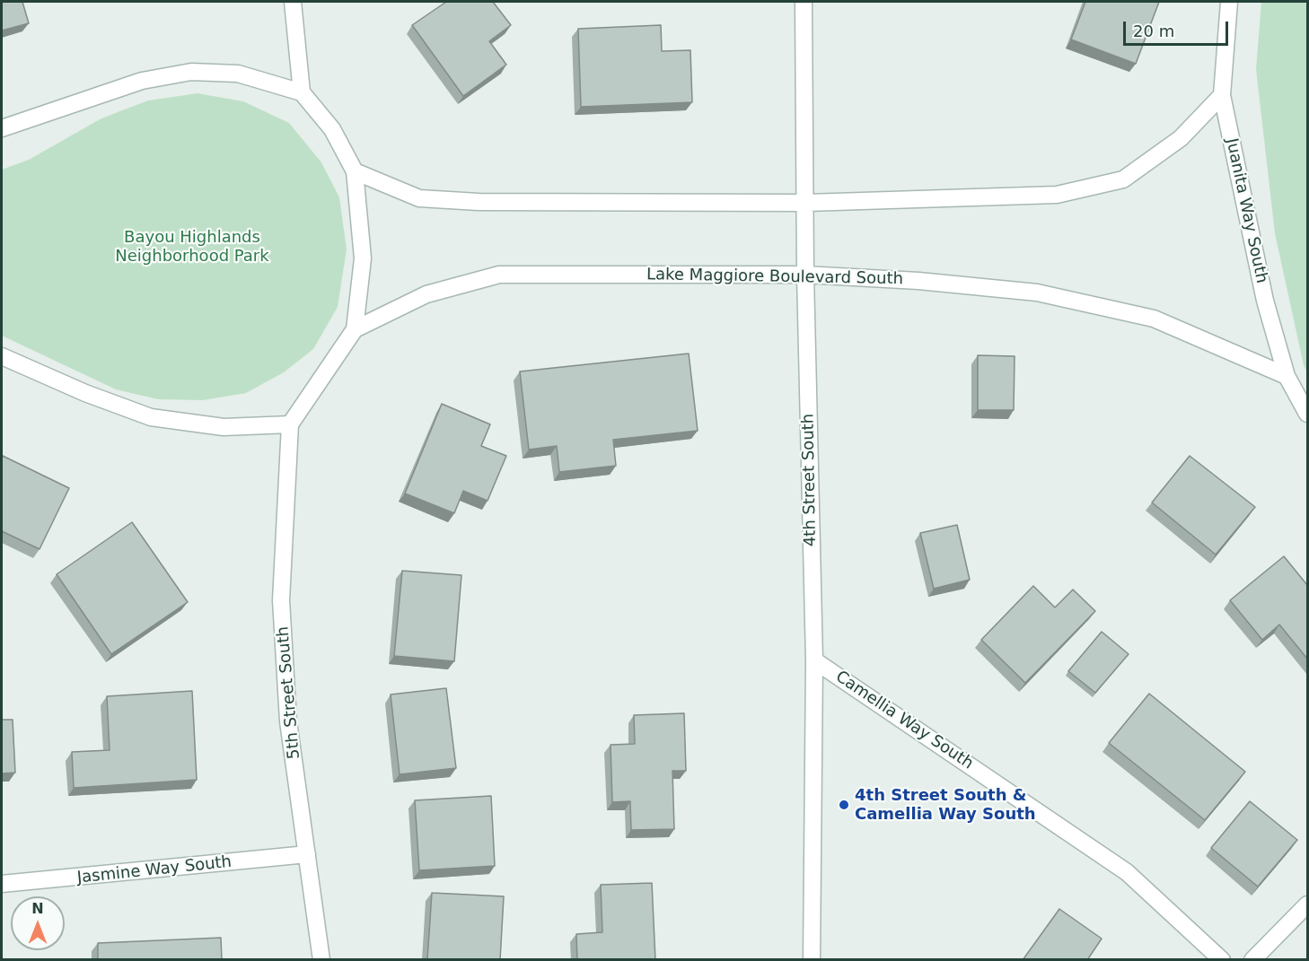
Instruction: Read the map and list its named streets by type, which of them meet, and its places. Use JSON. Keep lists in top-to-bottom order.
{
  "streets": {
    "street": [
      "Juanita Way South",
      "Lake Maggiore Boulevard South",
      "4th Street South",
      "5th Street South",
      "Camellia Way South",
      "Jasmine Way South"
    ]
  },
  "crossings": [
    ["Juanita Way South", "Lake Maggiore Boulevard South"],
    ["Lake Maggiore Boulevard South", "4th Street South"],
    ["Lake Maggiore Boulevard South", "5th Street South"],
    ["4th Street South", "Camellia Way South"],
    ["5th Street South", "Jasmine Way South"]
  ],
  "parks": ["Bayou Highlands Neighborhood Park"],
  "places": ["4th Street South & Camellia Way South"],
  "scale_bar": "20 m",
  "north": "top"
}
